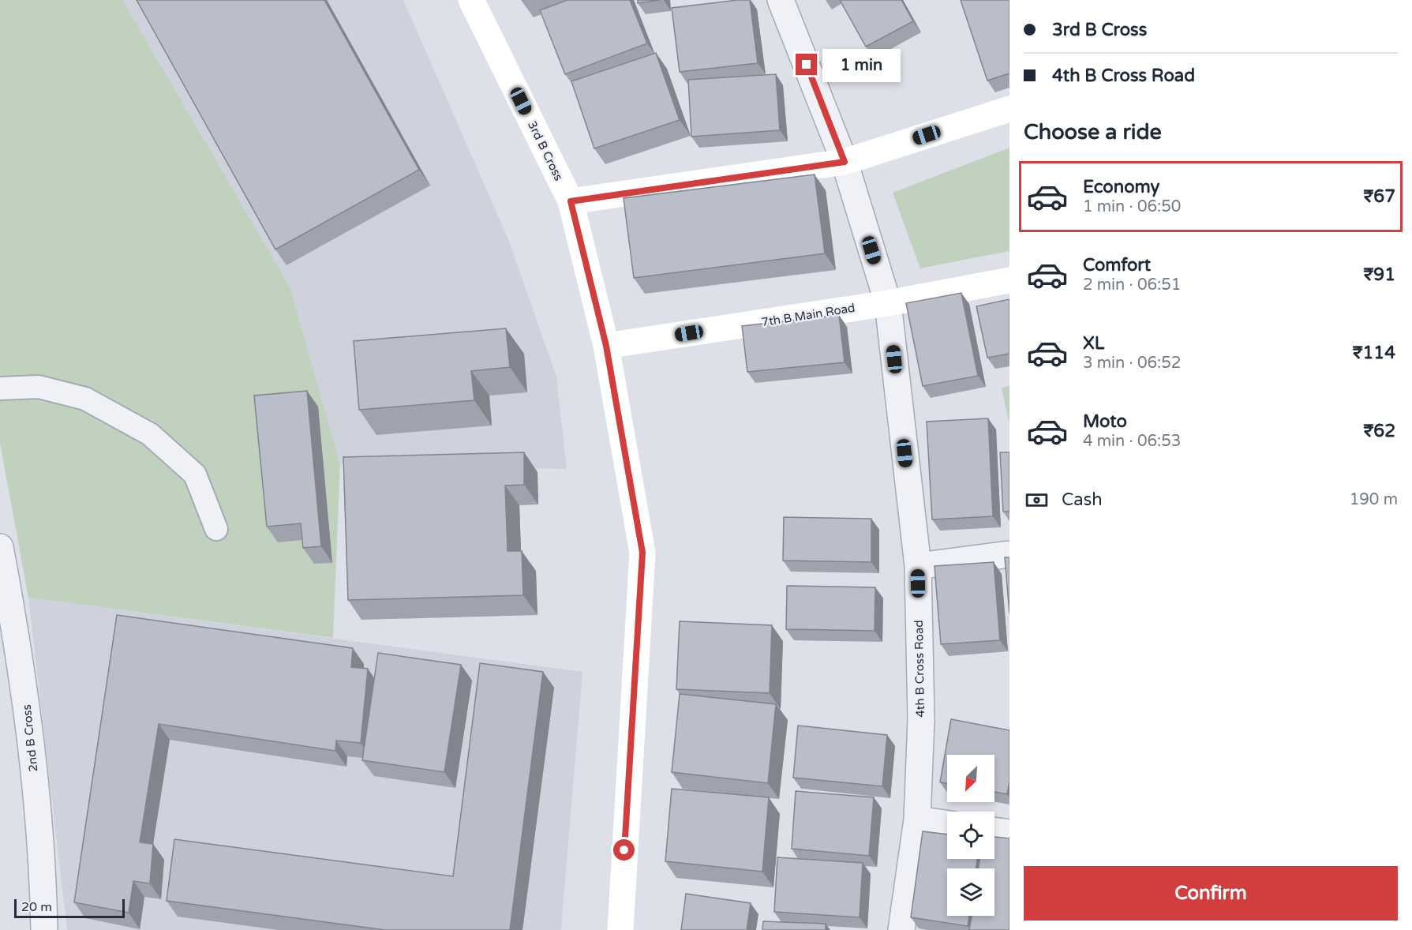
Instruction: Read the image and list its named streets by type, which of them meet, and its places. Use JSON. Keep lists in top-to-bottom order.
{
  "streets": {
    "street": [
      "3rd B Cross",
      "7th B Main Road",
      "4th B Cross Road",
      "2nd B Cross"
    ]
  },
  "crossings": [
    ["3rd B Cross", "7th B Main Road"],
    ["7th B Main Road", "4th B Cross Road"]
  ],
  "scale_bar": "20 m",
  "north": "bottom left",
  "page": {
    "banner": ["3rd B Cross", "4th B Cross Road"],
    "bubble": "1 min",
    "heading": "Choose a ride",
    "list": [
      {
        "name": "Economy",
        "note": "1 min · 06:50",
        "value": "₹67"
      },
      {
        "name": "Comfort",
        "note": "2 min · 06:51",
        "value": "₹91"
      },
      {
        "name": "XL",
        "note": "3 min · 06:52",
        "value": "₹114"
      },
      {
        "name": "Moto",
        "note": "4 min · 06:53",
        "value": "₹62"
      }
    ],
    "pay": ["Cash", "190 m"],
    "buttons": "Confirm",
    "scale": "20 m"
  }
}
